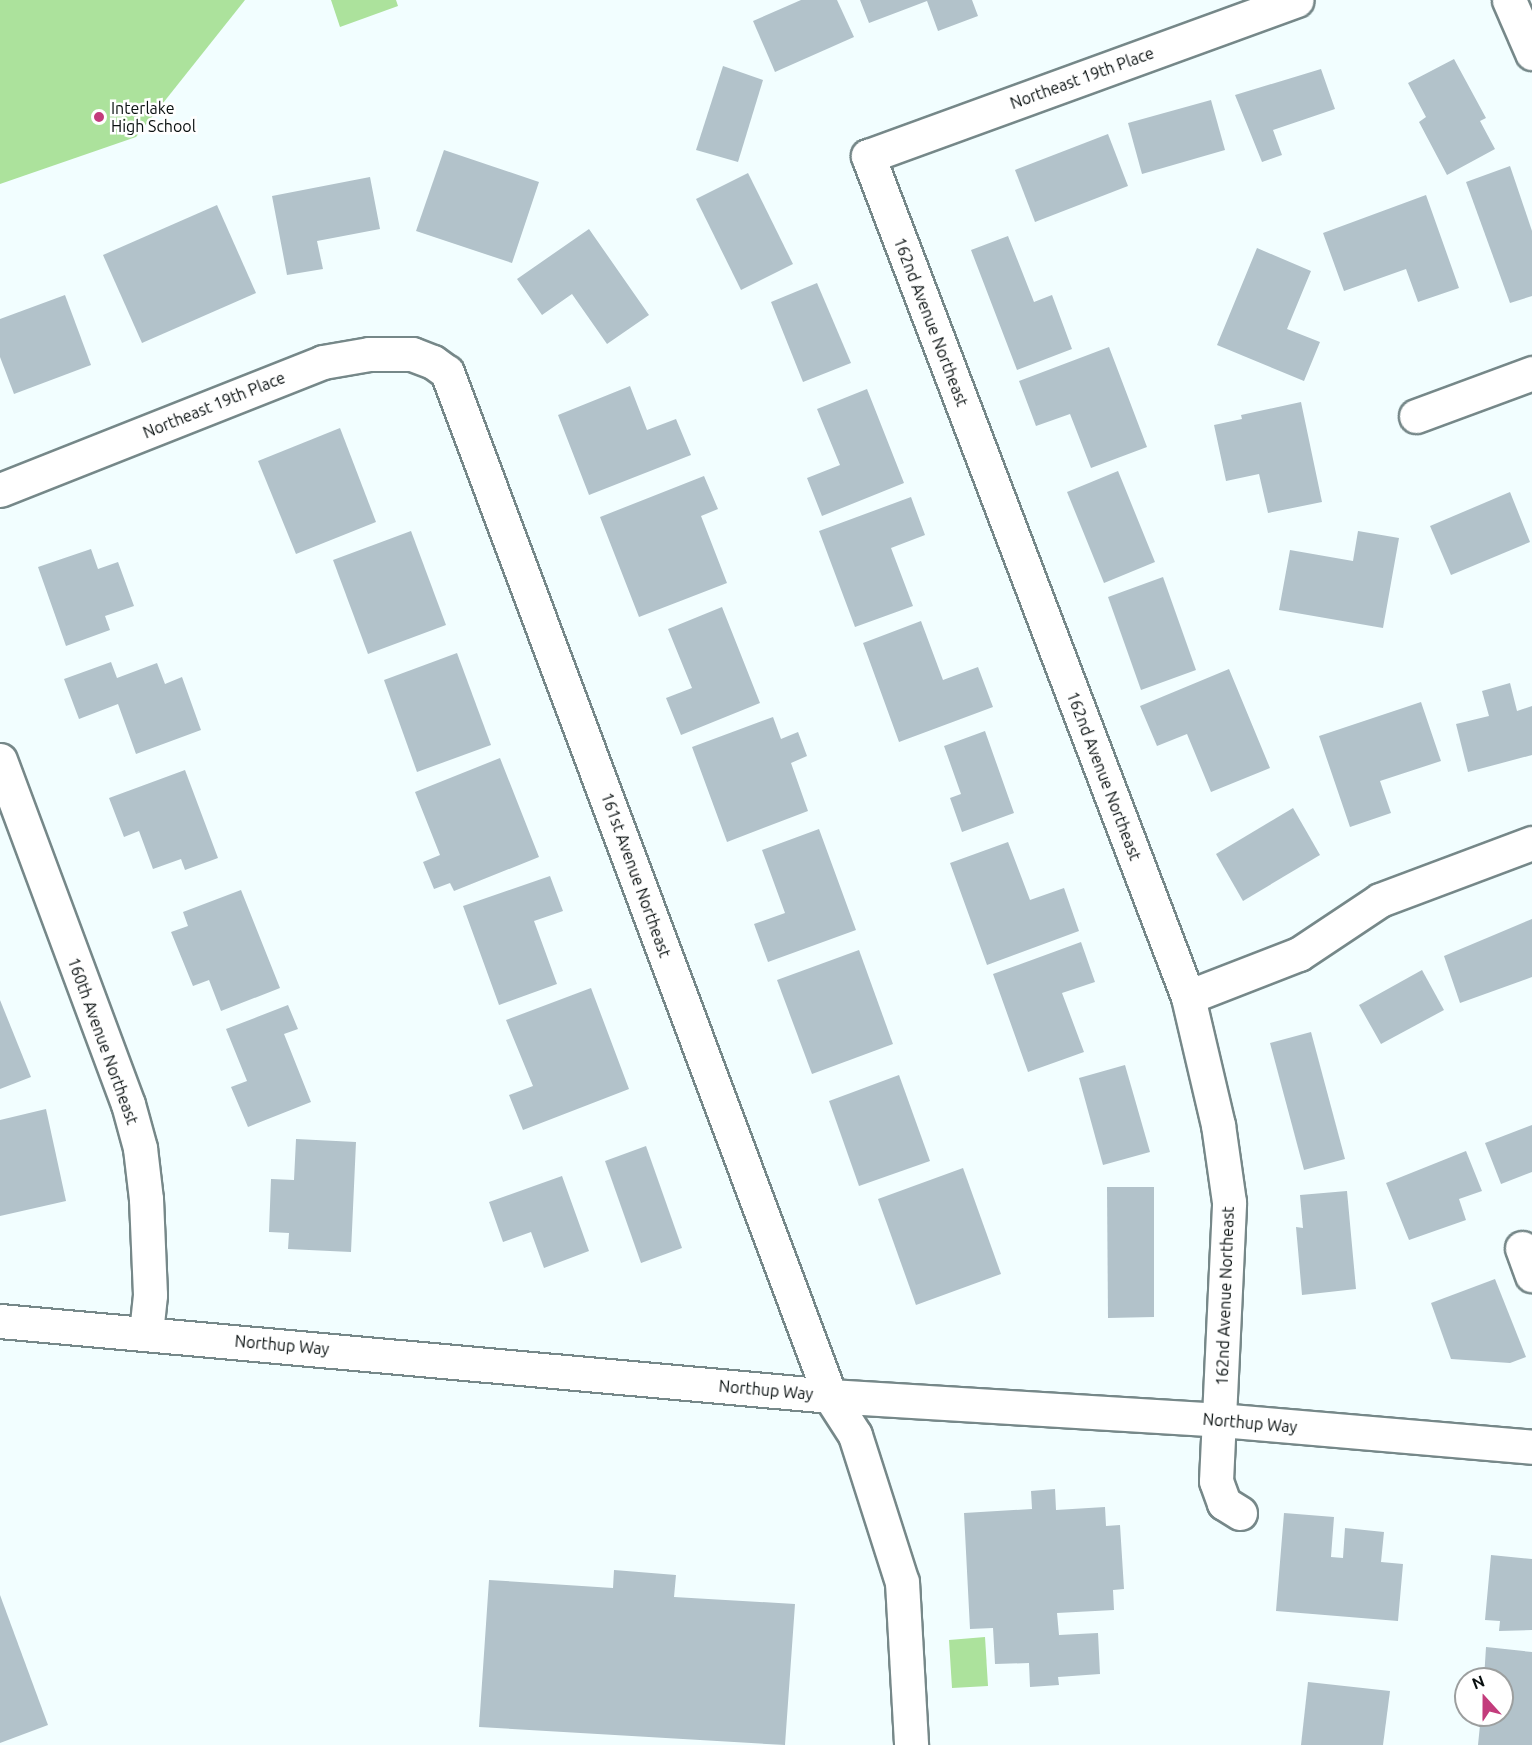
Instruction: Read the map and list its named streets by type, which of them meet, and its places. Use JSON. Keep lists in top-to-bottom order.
{
  "streets": {
    "street": [
      "Northeast 19th Place",
      "162nd Avenue Northeast",
      "161st Avenue Northeast",
      "160th Avenue Northeast",
      "Northup Way"
    ]
  },
  "crossings": [
    ["Northeast 19th Place", "162nd Avenue Northeast"],
    ["Northeast 19th Place", "161st Avenue Northeast"],
    ["162nd Avenue Northeast", "Northup Way"],
    ["161st Avenue Northeast", "Northup Way"],
    ["160th Avenue Northeast", "Northup Way"]
  ],
  "places": ["Interlake High School"],
  "north": "top"
}
